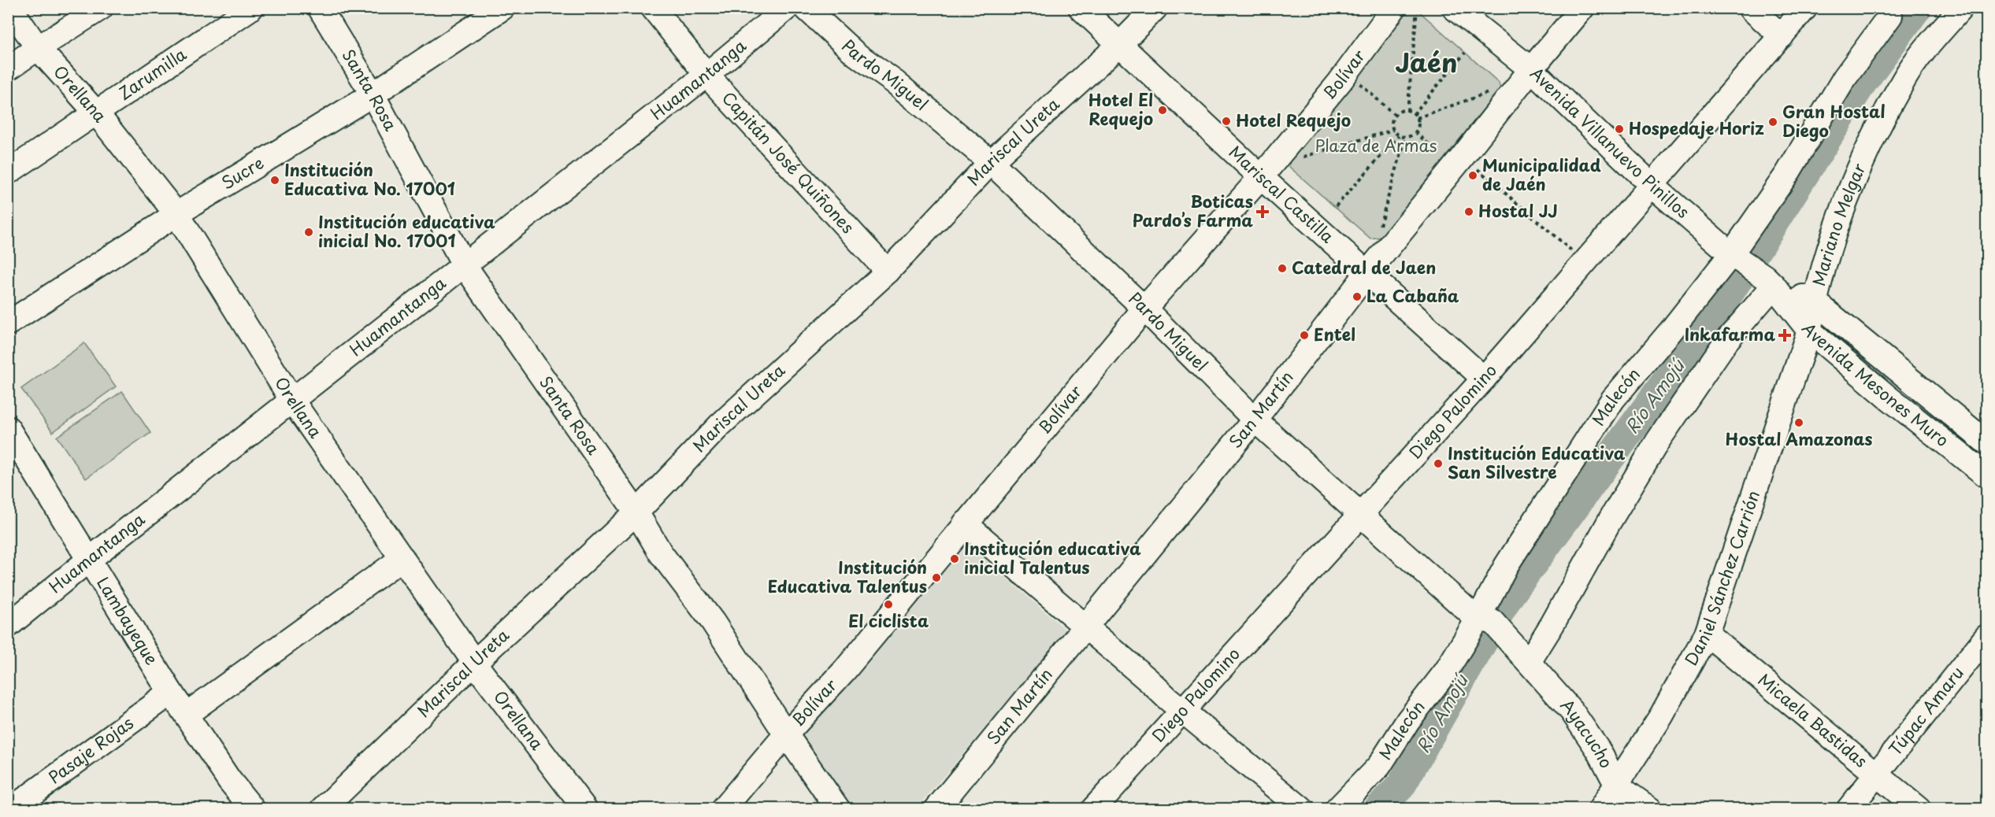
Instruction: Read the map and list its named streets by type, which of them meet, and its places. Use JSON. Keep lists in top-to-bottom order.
{
  "streets": {
    "street": [
      "Zarumilla",
      "Pardo Miguel",
      "Bolívar",
      "Huamantanga",
      "Santa Rosa",
      "Orellana",
      "Mariscal Ureta",
      "Avenida Villanuevo Pinillos",
      "Capitán José Quiñones",
      "Sucre",
      "Mariscal Castilla",
      "Mariano Melgar",
      "Avenida Mesones Muro",
      "Malecón",
      "San Martín",
      "Diego Palomino",
      "Daniel Sánchez Carrión",
      "Lambayeque",
      "Túpac Amaru",
      "Micaela Bastidas",
      "Ayacucho",
      "Pasaje Rojas"
    ]
  },
  "crossings": [
    ["Zarumilla", "Orellana"],
    ["Pardo Miguel", "Bolívar"],
    ["Pardo Miguel", "Mariscal Ureta"],
    ["Pardo Miguel", "Malecón"],
    ["Pardo Miguel", "San Martín"],
    ["Pardo Miguel", "Diego Palomino"],
    ["Pardo Miguel", "Ayacucho"],
    ["Bolívar", "Santa Rosa"],
    ["Bolívar", "Mariscal Castilla"],
    ["Huamantanga", "Santa Rosa"],
    ["Huamantanga", "Orellana"],
    ["Huamantanga", "Capitán José Quiñones"],
    ["Huamantanga", "Lambayeque"],
    ["Santa Rosa", "Mariscal Ureta"],
    ["Santa Rosa", "Sucre"],
    ["Orellana", "Mariscal Ureta"],
    ["Orellana", "Sucre"],
    ["Mariscal Ureta", "Capitán José Quiñones"],
    ["Mariscal Ureta", "Mariscal Castilla"],
    ["Avenida Villanuevo Pinillos", "Avenida Mesones Muro"],
    ["Avenida Villanuevo Pinillos", "Malecón"],
    ["Avenida Villanuevo Pinillos", "San Martín"],
    ["Avenida Villanuevo Pinillos", "Diego Palomino"],
    ["Mariscal Castilla", "San Martín"],
    ["Mariscal Castilla", "Diego Palomino"],
    ["Mariano Melgar", "Avenida Mesones Muro"],
    ["Mariano Melgar", "Daniel Sánchez Carrión"],
    ["Avenida Mesones Muro", "Daniel Sánchez Carrión"],
    ["Daniel Sánchez Carrión", "Micaela Bastidas"],
    ["Daniel Sánchez Carrión", "Ayacucho"],
    ["Lambayeque", "Pasaje Rojas"],
    ["Túpac Amaru", "Micaela Bastidas"]
  ],
  "districts": ["Jaén"],
  "water": ["Río Amojú"],
  "parks": ["Plaza de Armas"],
  "places": {
    "other": [
      "Hotel El Requejo",
      "Hotel Requejo",
      "Gran Hostal Diego",
      "Hospedaje Horiz",
      "Municipalidad de Jaén",
      "Institución Educativa No. 17001",
      "Hostal JJ",
      "Institución educativa inicial No. 17001",
      "Catedral de Jaen",
      "La Cabaña",
      "Entel",
      "Hostal Amazonas",
      "Institución Educativa San Silvestre",
      "Institución educativa inicial Talentus",
      "Institución Educativa Talentus",
      "El ciclista"
    ],
    "health": ["Boticas Pardo’s Farma", "Inkafarma"]
  }
}
